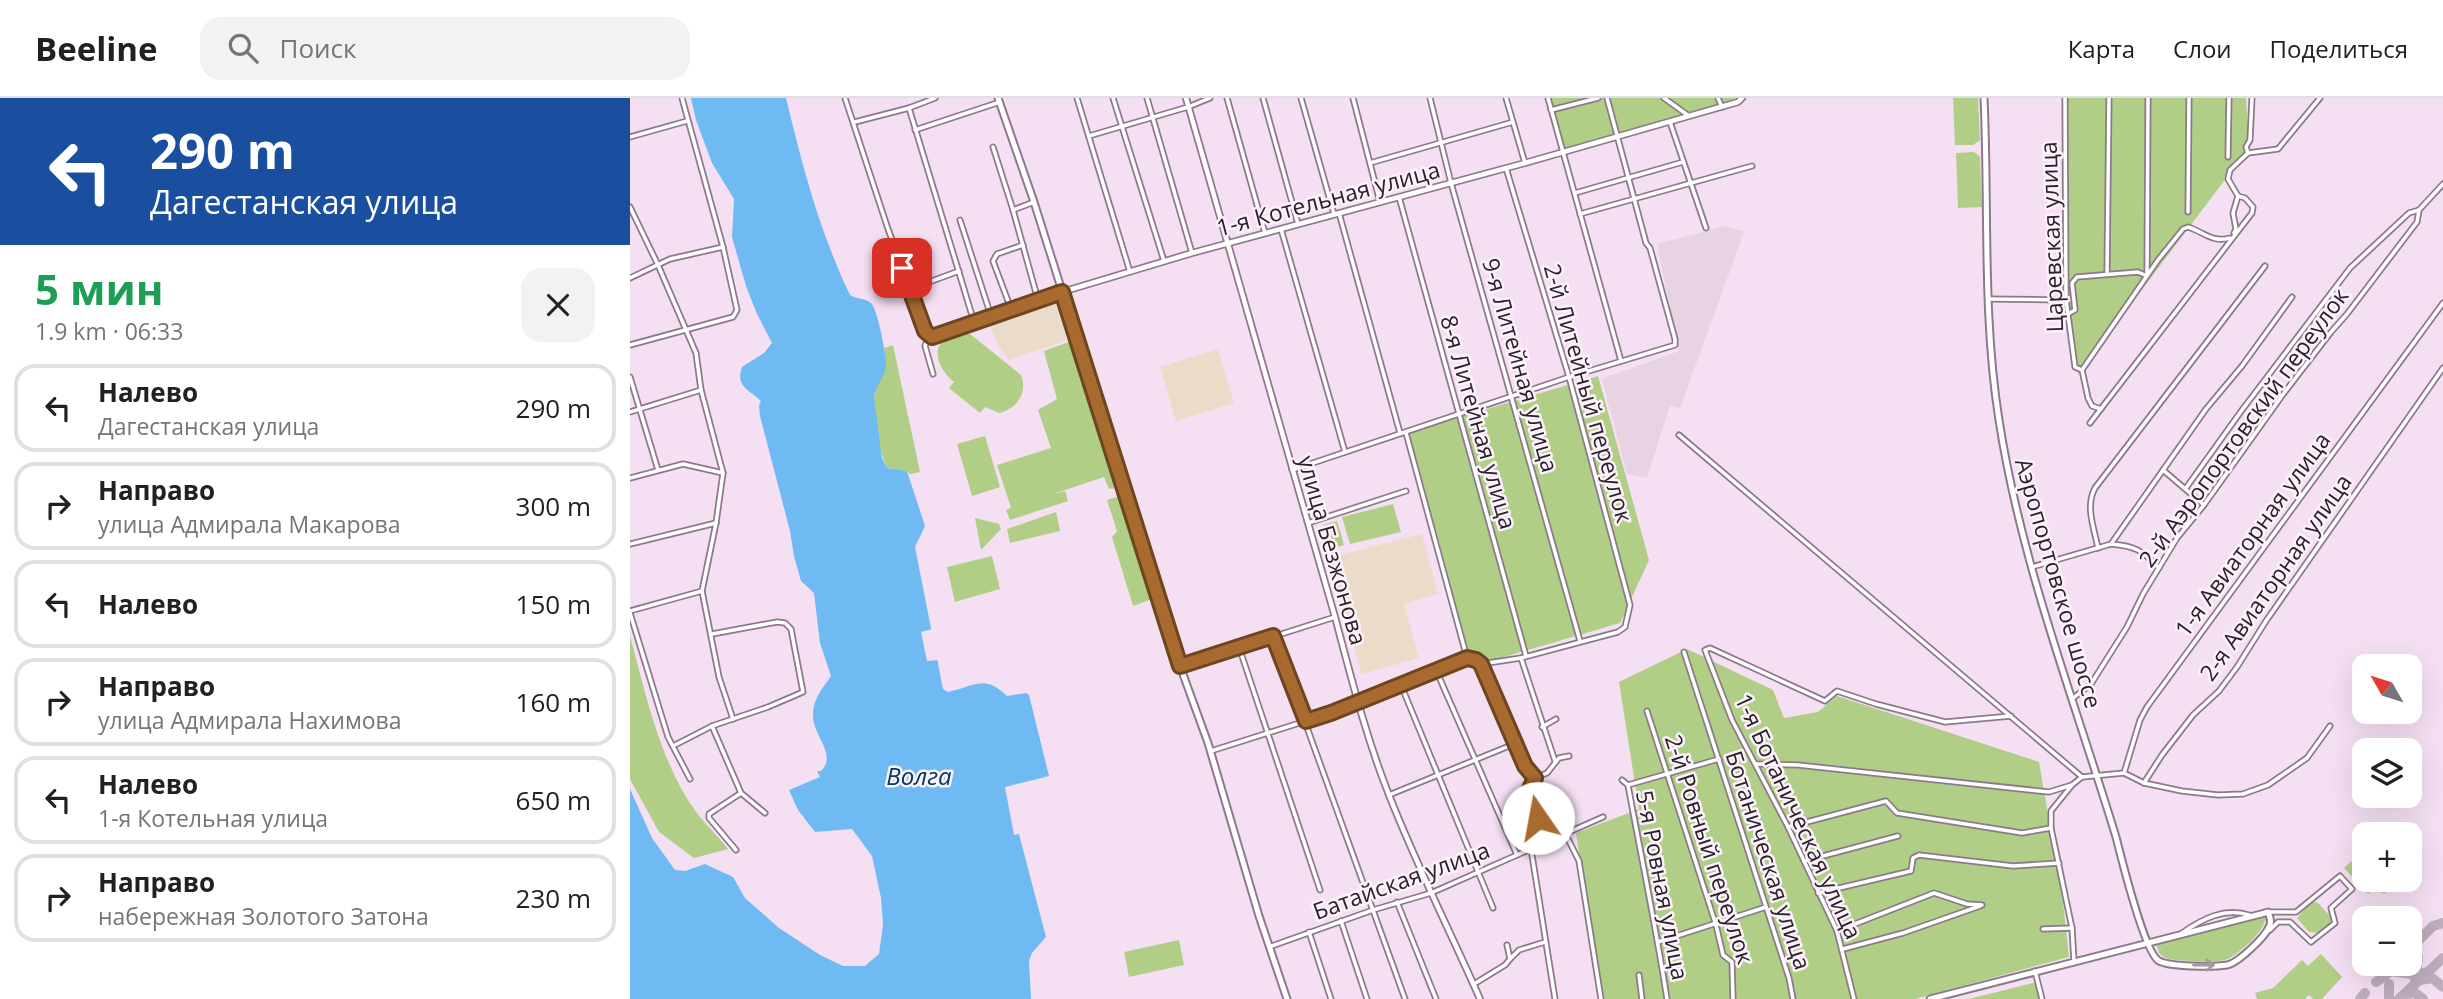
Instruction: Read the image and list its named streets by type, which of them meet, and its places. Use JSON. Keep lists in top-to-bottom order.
{
  "streets": {
    "main road": ["Аэропортовское шоссе"],
    "street": [
      "1-я Котельная улица",
      "Царевская улица",
      "9-я Литейная улица",
      "2-й Литейный переулок",
      "8-я Литейная улица",
      "2-й Аэропортовский переулок",
      "1-я Авиаторная улица",
      "улица Безжонова",
      "2-я Авиаторная улица",
      "1-я Ботаническая улица",
      "2-й Ровный переулок",
      "Ботаническая улица",
      "Батайская улица",
      "5-я Ровная улица"
    ]
  },
  "crossings": [
    ["1-я Котельная улица", "9-я Литейная улица"],
    ["1-я Котельная улица", "2-й Литейный переулок"],
    ["1-я Котельная улица", "8-я Литейная улица"],
    ["1-я Котельная улица", "улица Безжонова"],
    ["9-я Литейная улица", "2-й Литейный переулок"],
    ["2-й Аэропортовский переулок", "Аэропортовское шоссе"],
    ["улица Безжонова", "Батайская улица"]
  ],
  "water": ["Волга"],
  "north": "top left",
  "page": {
    "header": "Beeline",
    "search": "Поиск",
    "nav": ["Карта", "Слои", "Поделиться"],
    "turn": ["290 m", "Дагестанская улица"],
    "heading": ["5 мин", "1.9 km · 06:33"],
    "list": [
      {
        "name": "Налево",
        "note": "Дагестанская улица",
        "value": "290 m"
      },
      {
        "name": "Направо",
        "note": "улица Адмирала Макарова",
        "value": "300 m"
      },
      {
        "name": "Налево",
        "value": "150 m"
      },
      {
        "name": "Направо",
        "note": "улица Адмирала Нахимова",
        "value": "160 m"
      },
      {
        "name": "Налево",
        "note": "1-я Котельная улица",
        "value": "650 m"
      },
      {
        "name": "Направо",
        "note": "набережная Золотого Затона",
        "value": "230 m"
      }
    ],
    "map_buttons": ["+", "−"]
  }
}
